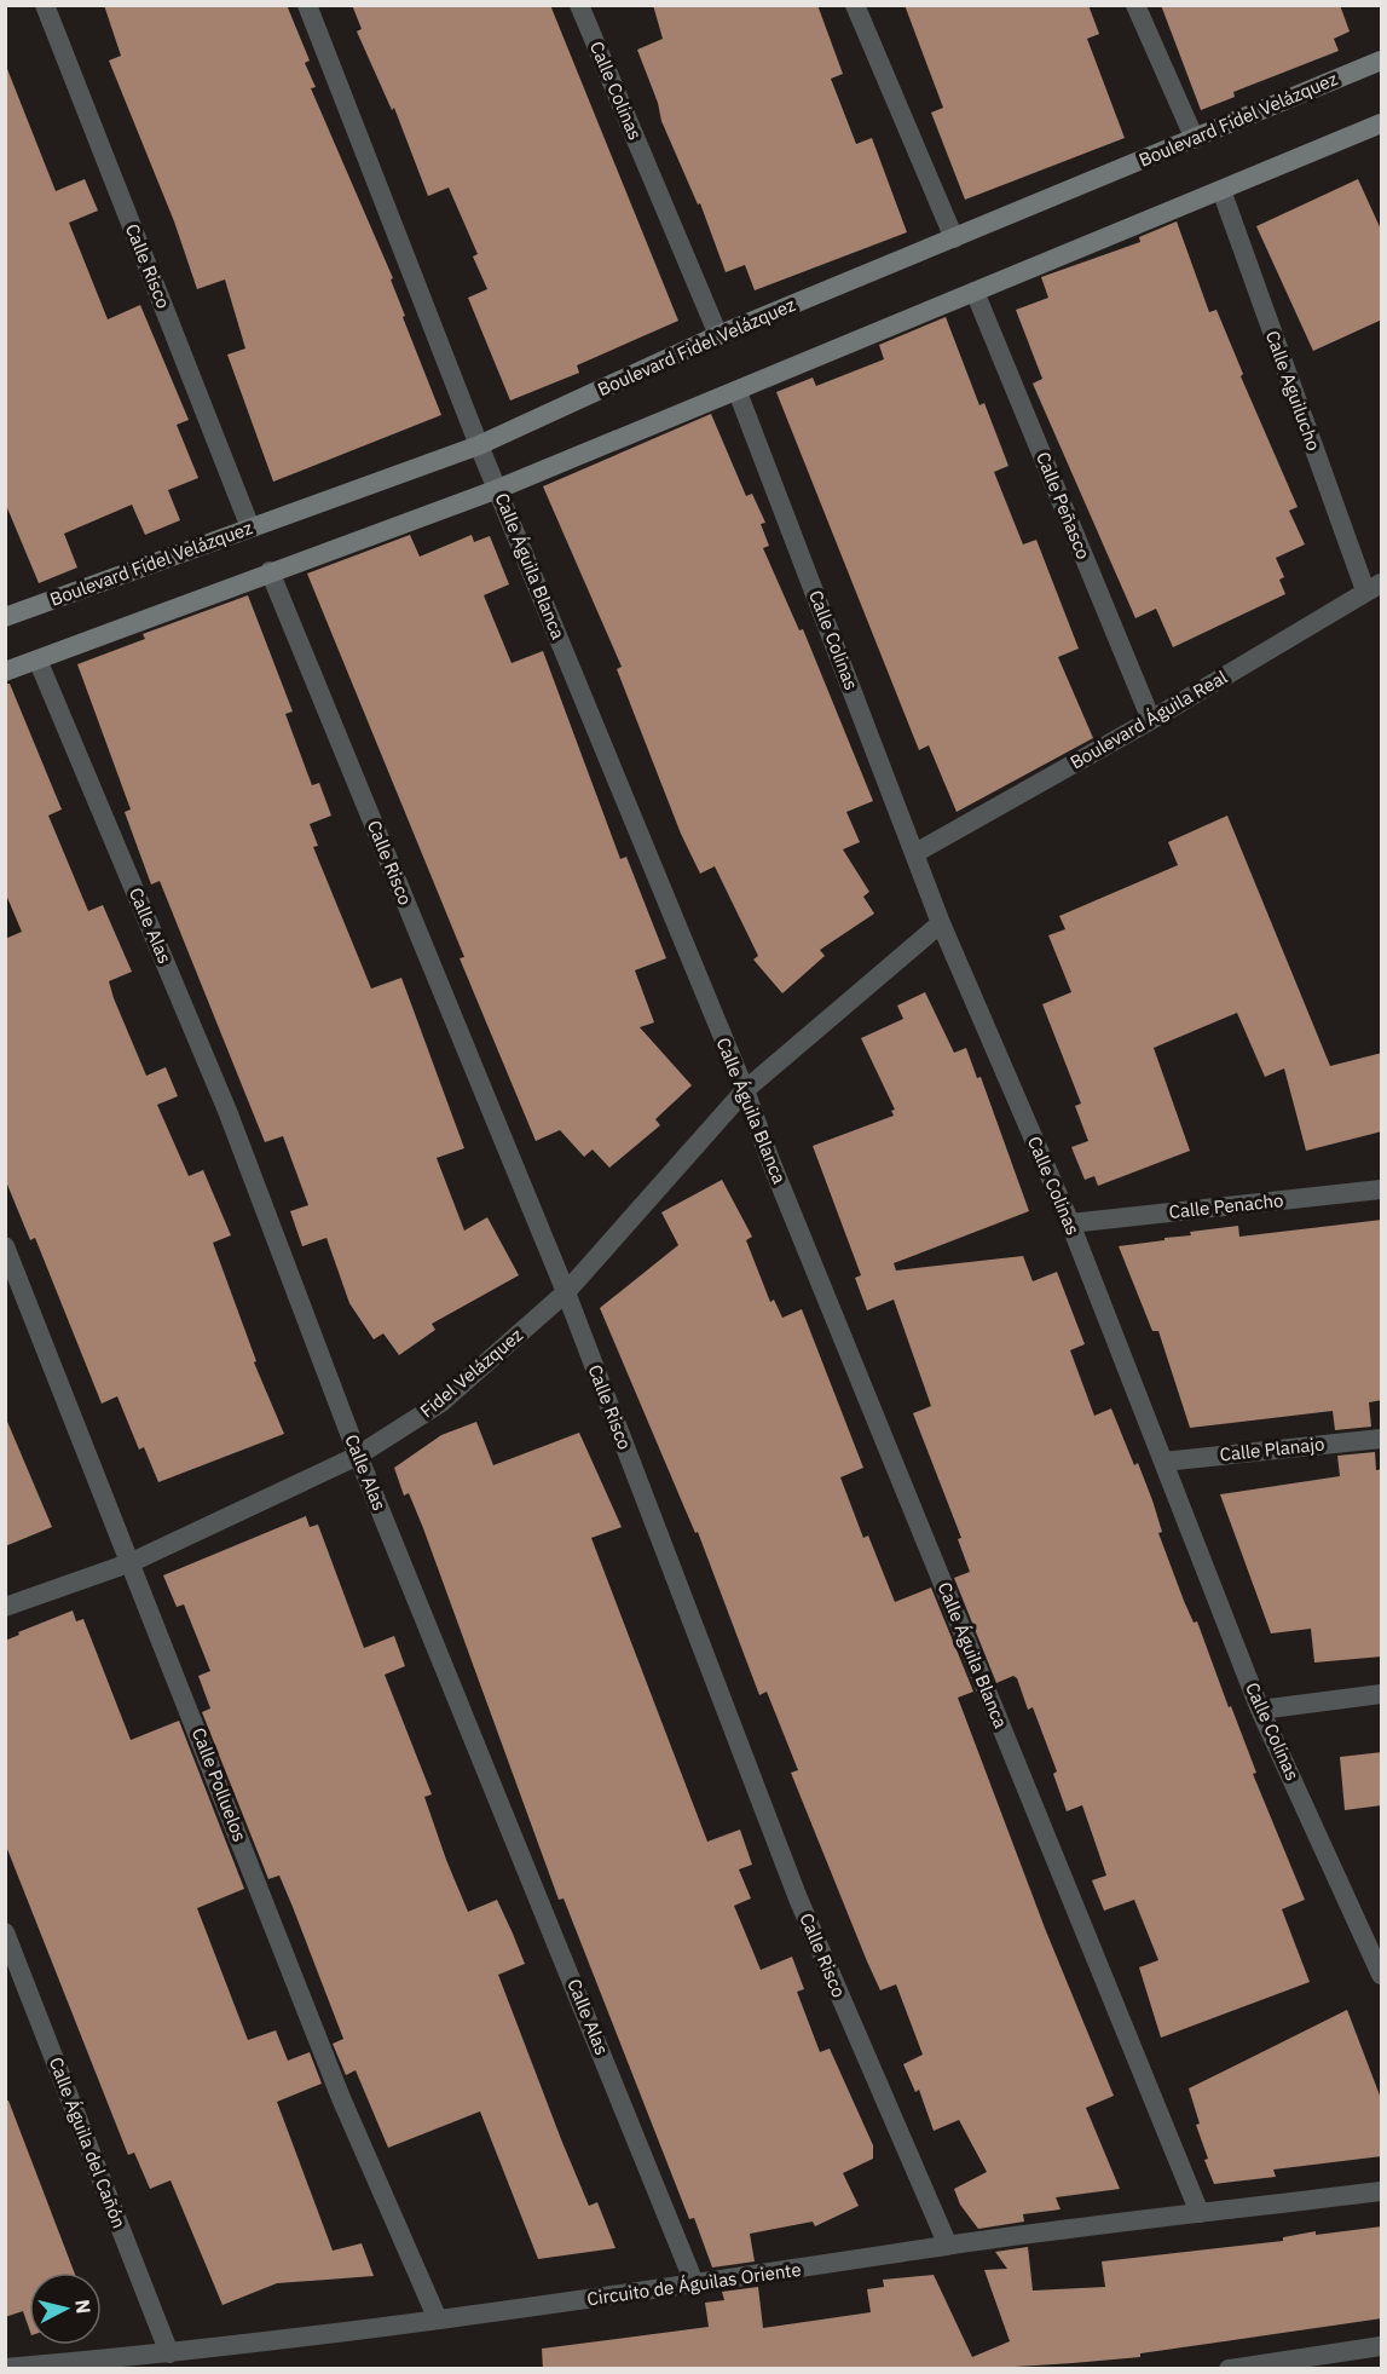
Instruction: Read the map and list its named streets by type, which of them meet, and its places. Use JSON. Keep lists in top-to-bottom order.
{
  "streets": {
    "main road": ["Boulevard Fidel Velázquez"],
    "street": [
      "Calle Colinas",
      "Calle Risco",
      "Calle Aguilucho",
      "Calle Peñasco",
      "Calle Águila Blanca",
      "Boulevard Águila Real",
      "Calle Alas",
      "Calle Penacho",
      "Fidel Velázquez",
      "Calle Planajo",
      "Calle Polluelos",
      "Calle Águila del Cañón",
      "Circuito de Águilas Oriente"
    ]
  },
  "crossings": [
    ["Calle Colinas", "Boulevard Fidel Velázquez"],
    ["Calle Colinas", "Boulevard Águila Real"],
    ["Calle Colinas", "Calle Penacho"],
    ["Calle Colinas", "Calle Planajo"],
    ["Boulevard Fidel Velázquez", "Calle Risco"],
    ["Boulevard Fidel Velázquez", "Calle Águila Blanca"],
    ["Calle Risco", "Fidel Velázquez"],
    ["Calle Risco", "Circuito de Águilas Oriente"],
    ["Calle Aguilucho", "Boulevard Águila Real"],
    ["Calle Peñasco", "Boulevard Águila Real"],
    ["Calle Águila Blanca", "Fidel Velázquez"],
    ["Calle Águila Blanca", "Circuito de Águilas Oriente"],
    ["Calle Alas", "Fidel Velázquez"],
    ["Calle Alas", "Circuito de Águilas Oriente"],
    ["Fidel Velázquez", "Calle Polluelos"],
    ["Calle Polluelos", "Circuito de Águilas Oriente"],
    ["Calle Águila del Cañón", "Circuito de Águilas Oriente"]
  ],
  "north": "right"
}
